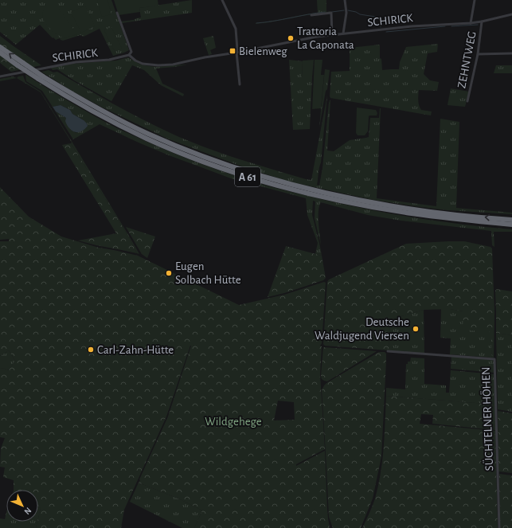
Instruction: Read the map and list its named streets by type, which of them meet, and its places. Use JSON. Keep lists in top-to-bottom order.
{
  "streets": {
    "highway": ["A 61"],
    "street": ["SCHIRICK", "ZEHNTWEG", "SÜCHTELNER HÖHEN"]
  },
  "crossings": [
    ["SCHIRICK", "ZEHNTWEG"]
  ],
  "parks": ["Wildgehege"],
  "places": {
    "other": [
      "Trattoria La Caponata",
      "Eugen Solbach Hütte",
      "Deutsche Waldjugend Viersen",
      "Carl-Zahn-Hütte"
    ],
    "transit": ["Bielenweg"]
  },
  "north": "bottom right"
}
